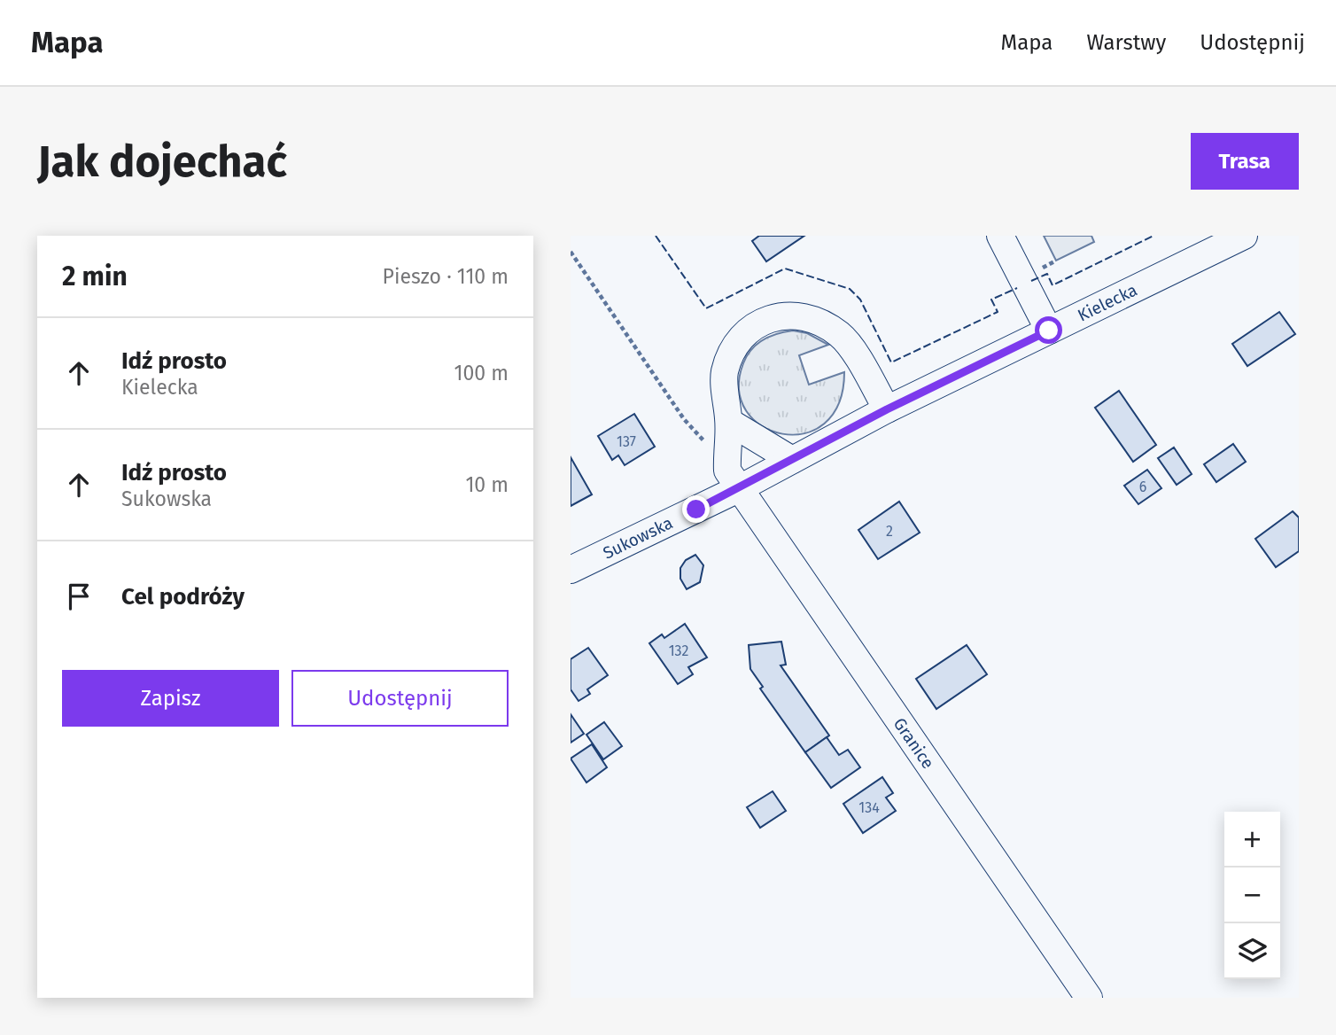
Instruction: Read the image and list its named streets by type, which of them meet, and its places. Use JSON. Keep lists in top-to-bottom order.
{
  "streets": {
    "street": ["Kielecka", "Sukowska", "Granice"]
  },
  "crossings": [
    ["Kielecka", "Sukowska"],
    ["Kielecka", "Granice"],
    ["Sukowska", "Granice"]
  ],
  "house_numbers": [
    "137",
    "6",
    "2",
    "132",
    "134"
  ],
  "page": {
    "header": "Mapa",
    "nav": ["Mapa", "Warstwy", "Udostępnij"],
    "buttons": [
      "Trasa",
      ["Zapisz", "Udostępnij"]
    ],
    "title": "Jak dojechać",
    "heading": ["2 min", "Pieszo · 110 m"],
    "list": [
      ["Idź prosto", "Kielecka", "100 m"],
      ["Idź prosto", "Sukowska", "10 m"],
      "Cel podróży"
    ],
    "map_buttons": ["+", "−"]
  }
}
